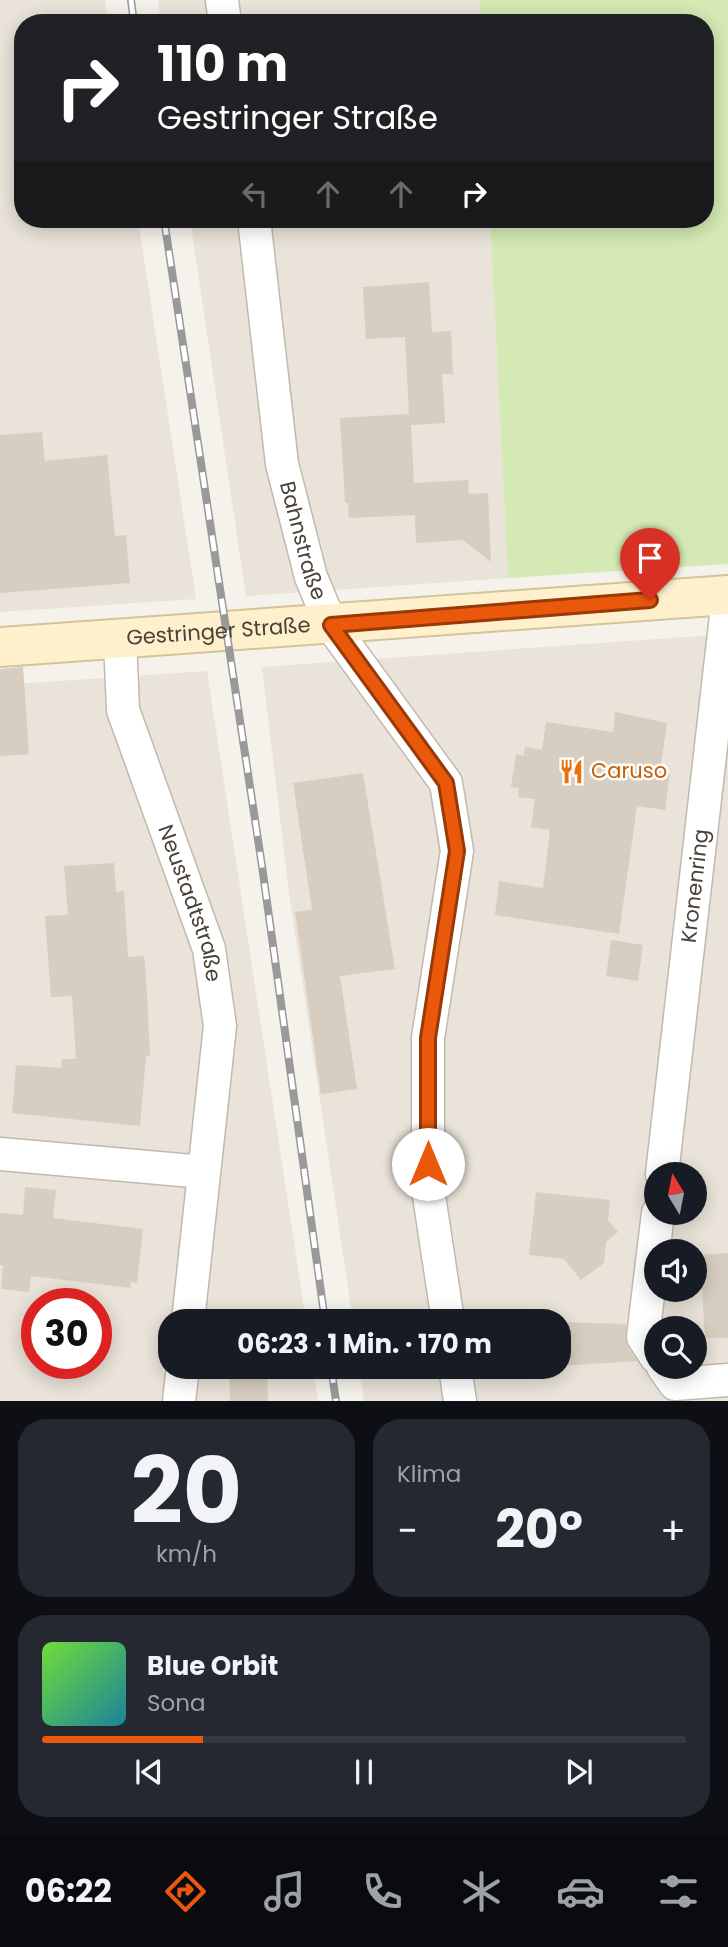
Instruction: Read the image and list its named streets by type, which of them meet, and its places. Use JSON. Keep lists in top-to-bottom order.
{
  "streets": {
    "main road": ["Gestringer Straße"],
    "street": ["Bahnstraße", "Kronenring", "Neustadtstraße"]
  },
  "crossings": [
    ["Bahnstraße", "Gestringer Straße"],
    ["Gestringer Straße", "Kronenring"],
    ["Gestringer Straße", "Neustadtstraße"]
  ],
  "places": {
    "restaurant": ["Caruso"]
  },
  "north": "top",
  "page": {
    "turn": ["110 m", "Gestringer Straße"],
    "limit": "30",
    "trip": "06:23 · 1 Min. · 170 m",
    "tile": [
      ["20", "km/h"],
      "Klima"
    ],
    "heat": ["−", "20°", "+"],
    "song": ["Blue Orbit", "Sona"],
    "tabs": "06:22"
  }
}
